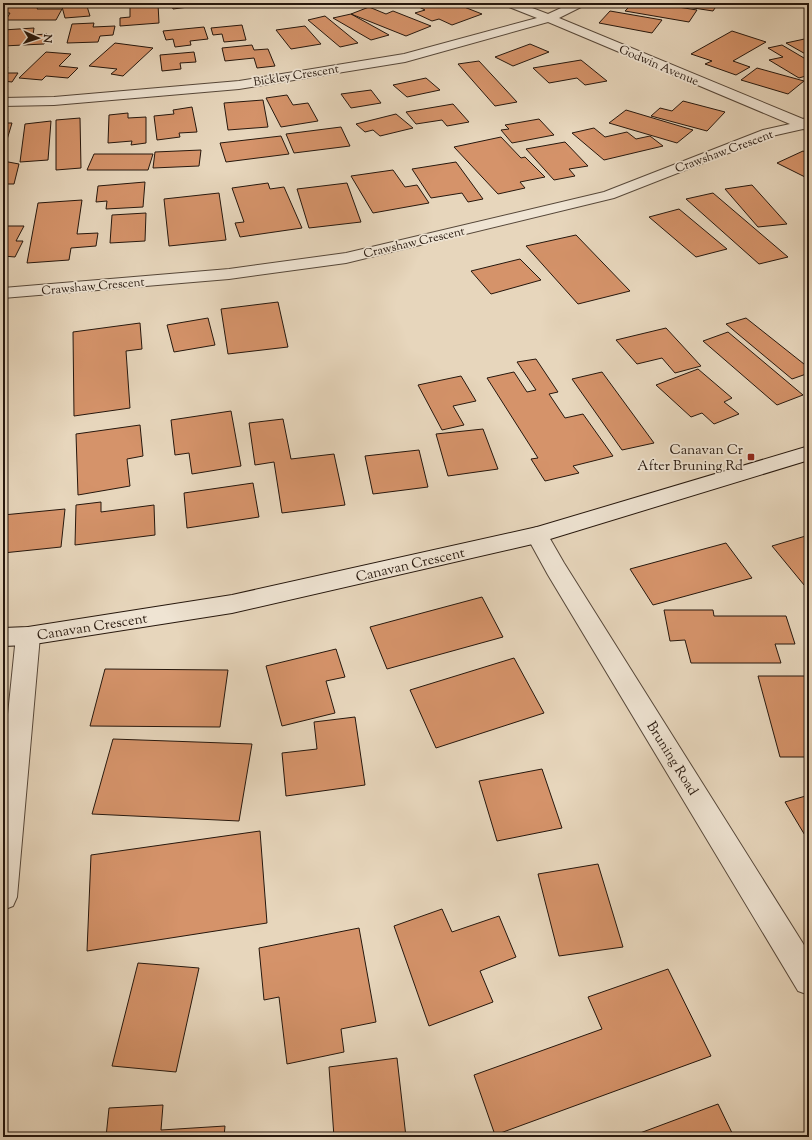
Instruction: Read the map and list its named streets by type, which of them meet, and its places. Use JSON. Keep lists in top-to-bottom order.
{
  "streets": {
    "street": [
      "Godwin Avenue",
      "Bickley Crescent",
      "Crawshaw Crescent",
      "Canavan Crescent",
      "Bruning Road"
    ]
  },
  "crossings": [
    ["Godwin Avenue", "Bickley Crescent"],
    ["Godwin Avenue", "Crawshaw Crescent"],
    ["Canavan Crescent", "Bruning Road"]
  ],
  "places": {
    "transit": ["Canavan Cr After Bruning Rd"]
  },
  "north": "right"
}
